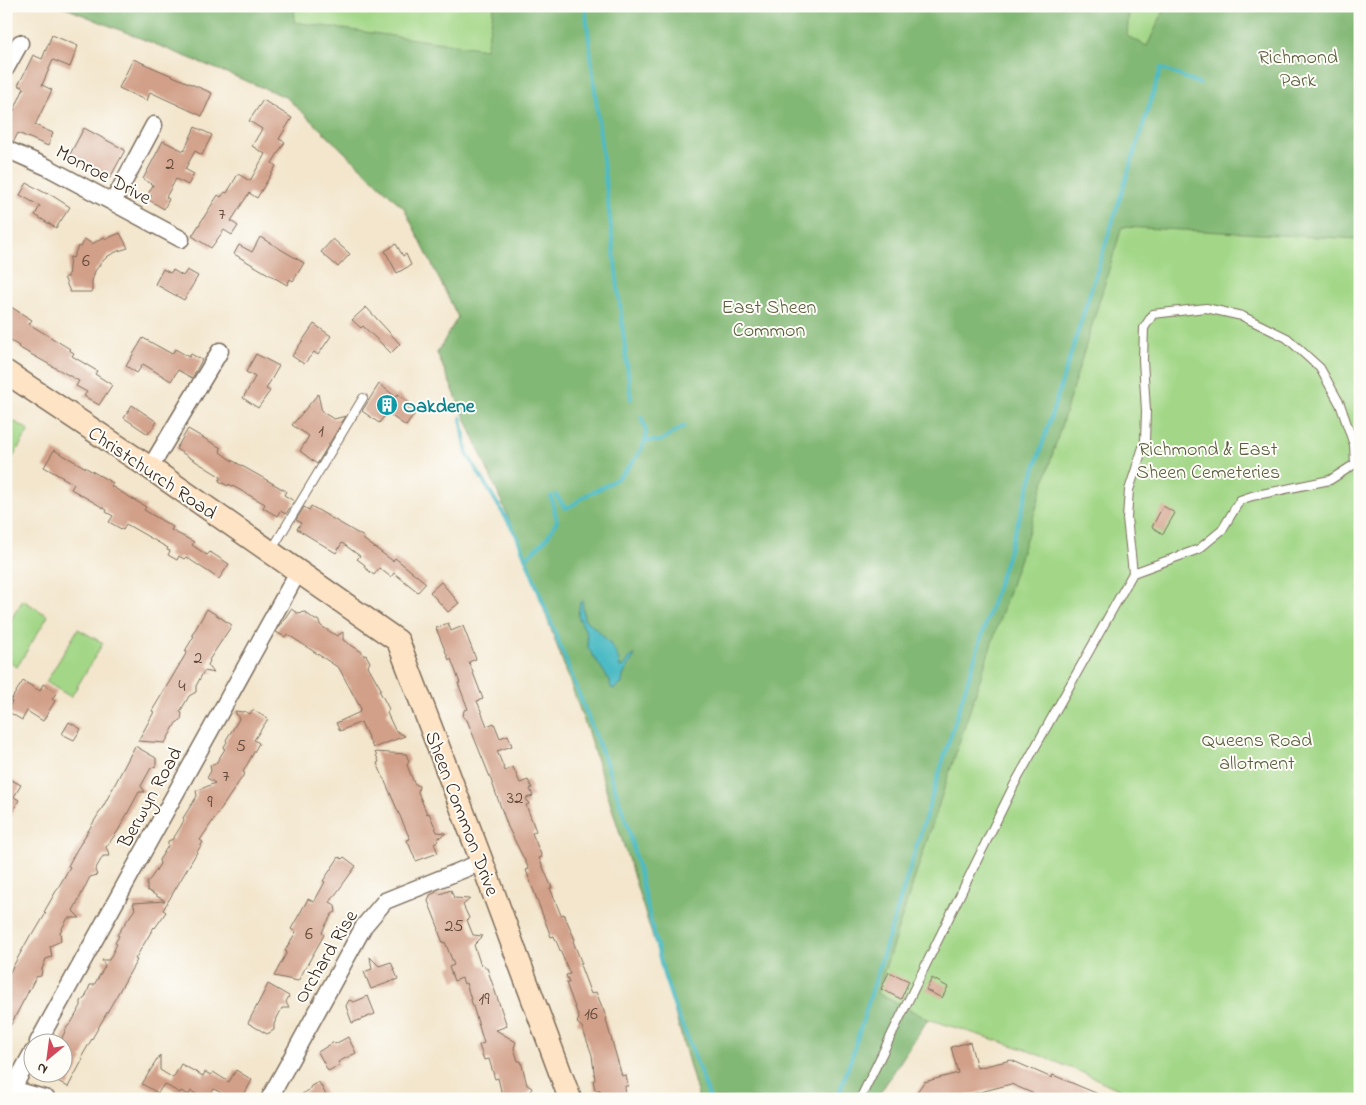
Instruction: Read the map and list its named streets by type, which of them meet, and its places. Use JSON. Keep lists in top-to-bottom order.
{
  "streets": {
    "street": [
      "Monroe Drive",
      "Christchurch Road",
      "Berwyn Road",
      "Sheen Common Drive",
      "Orchard Rise"
    ]
  },
  "crossings": [
    ["Christchurch Road", "Berwyn Road"],
    ["Christchurch Road", "Sheen Common Drive"],
    ["Berwyn Road", "Sheen Common Drive"],
    ["Sheen Common Drive", "Orchard Rise"]
  ],
  "parks": [
    "Richmond Park",
    "East Sheen Common",
    "Richmond & East Sheen Cemeteries",
    "Queens Road allotment"
  ],
  "places": {
    "building": ["Oakdene"]
  },
  "house_numbers": [
    "2",
    "7",
    "6",
    "1",
    "2",
    "4",
    "5",
    "7",
    "32",
    "9",
    "25",
    "6",
    "19",
    "16"
  ],
  "north": "bottom left"
}
